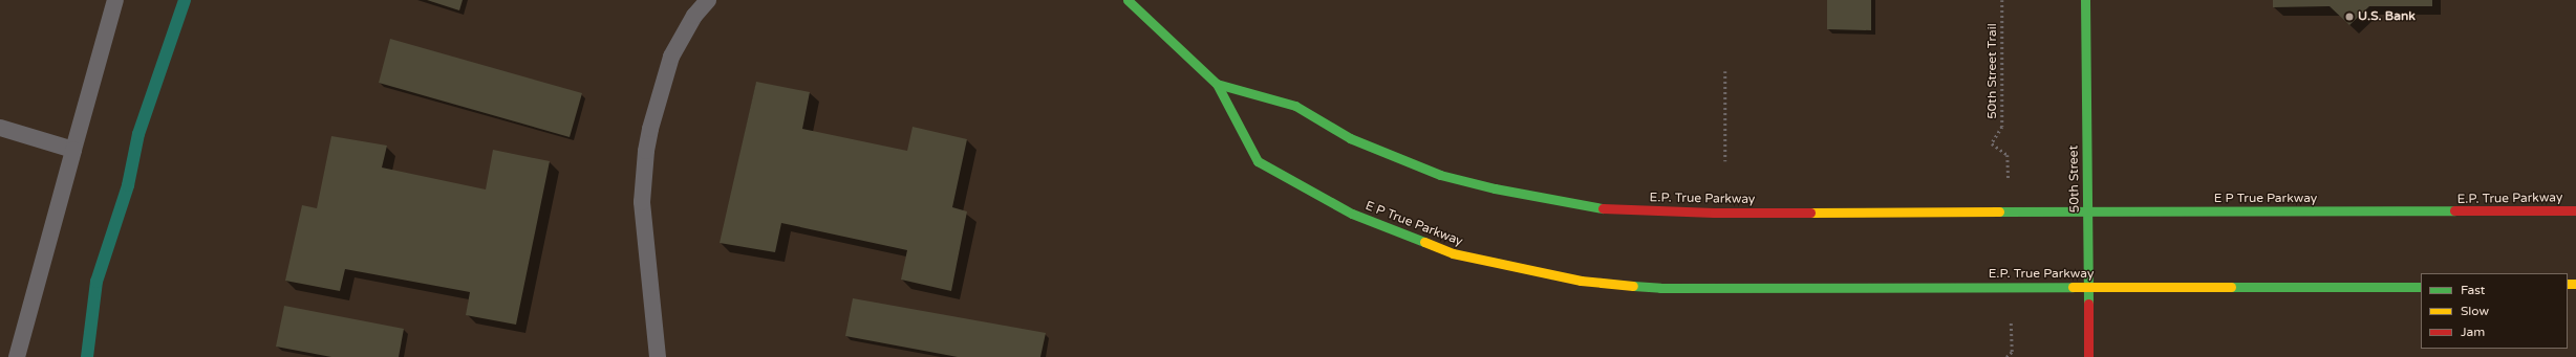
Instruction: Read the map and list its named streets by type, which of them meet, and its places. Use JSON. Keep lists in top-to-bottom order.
{
  "streets": {
    "main road": ["50th Street", "E.P. True Parkway", "E P True Parkway"],
    "path": ["50th Street Trail"]
  },
  "crossings": [
    ["50th Street", "E.P. True Parkway"],
    ["50th Street", "E P True Parkway"],
    ["E.P. True Parkway", "E P True Parkway"]
  ],
  "places": ["U.S. Bank"],
  "legend": ["Fast", "Slow", "Jam"]
}
